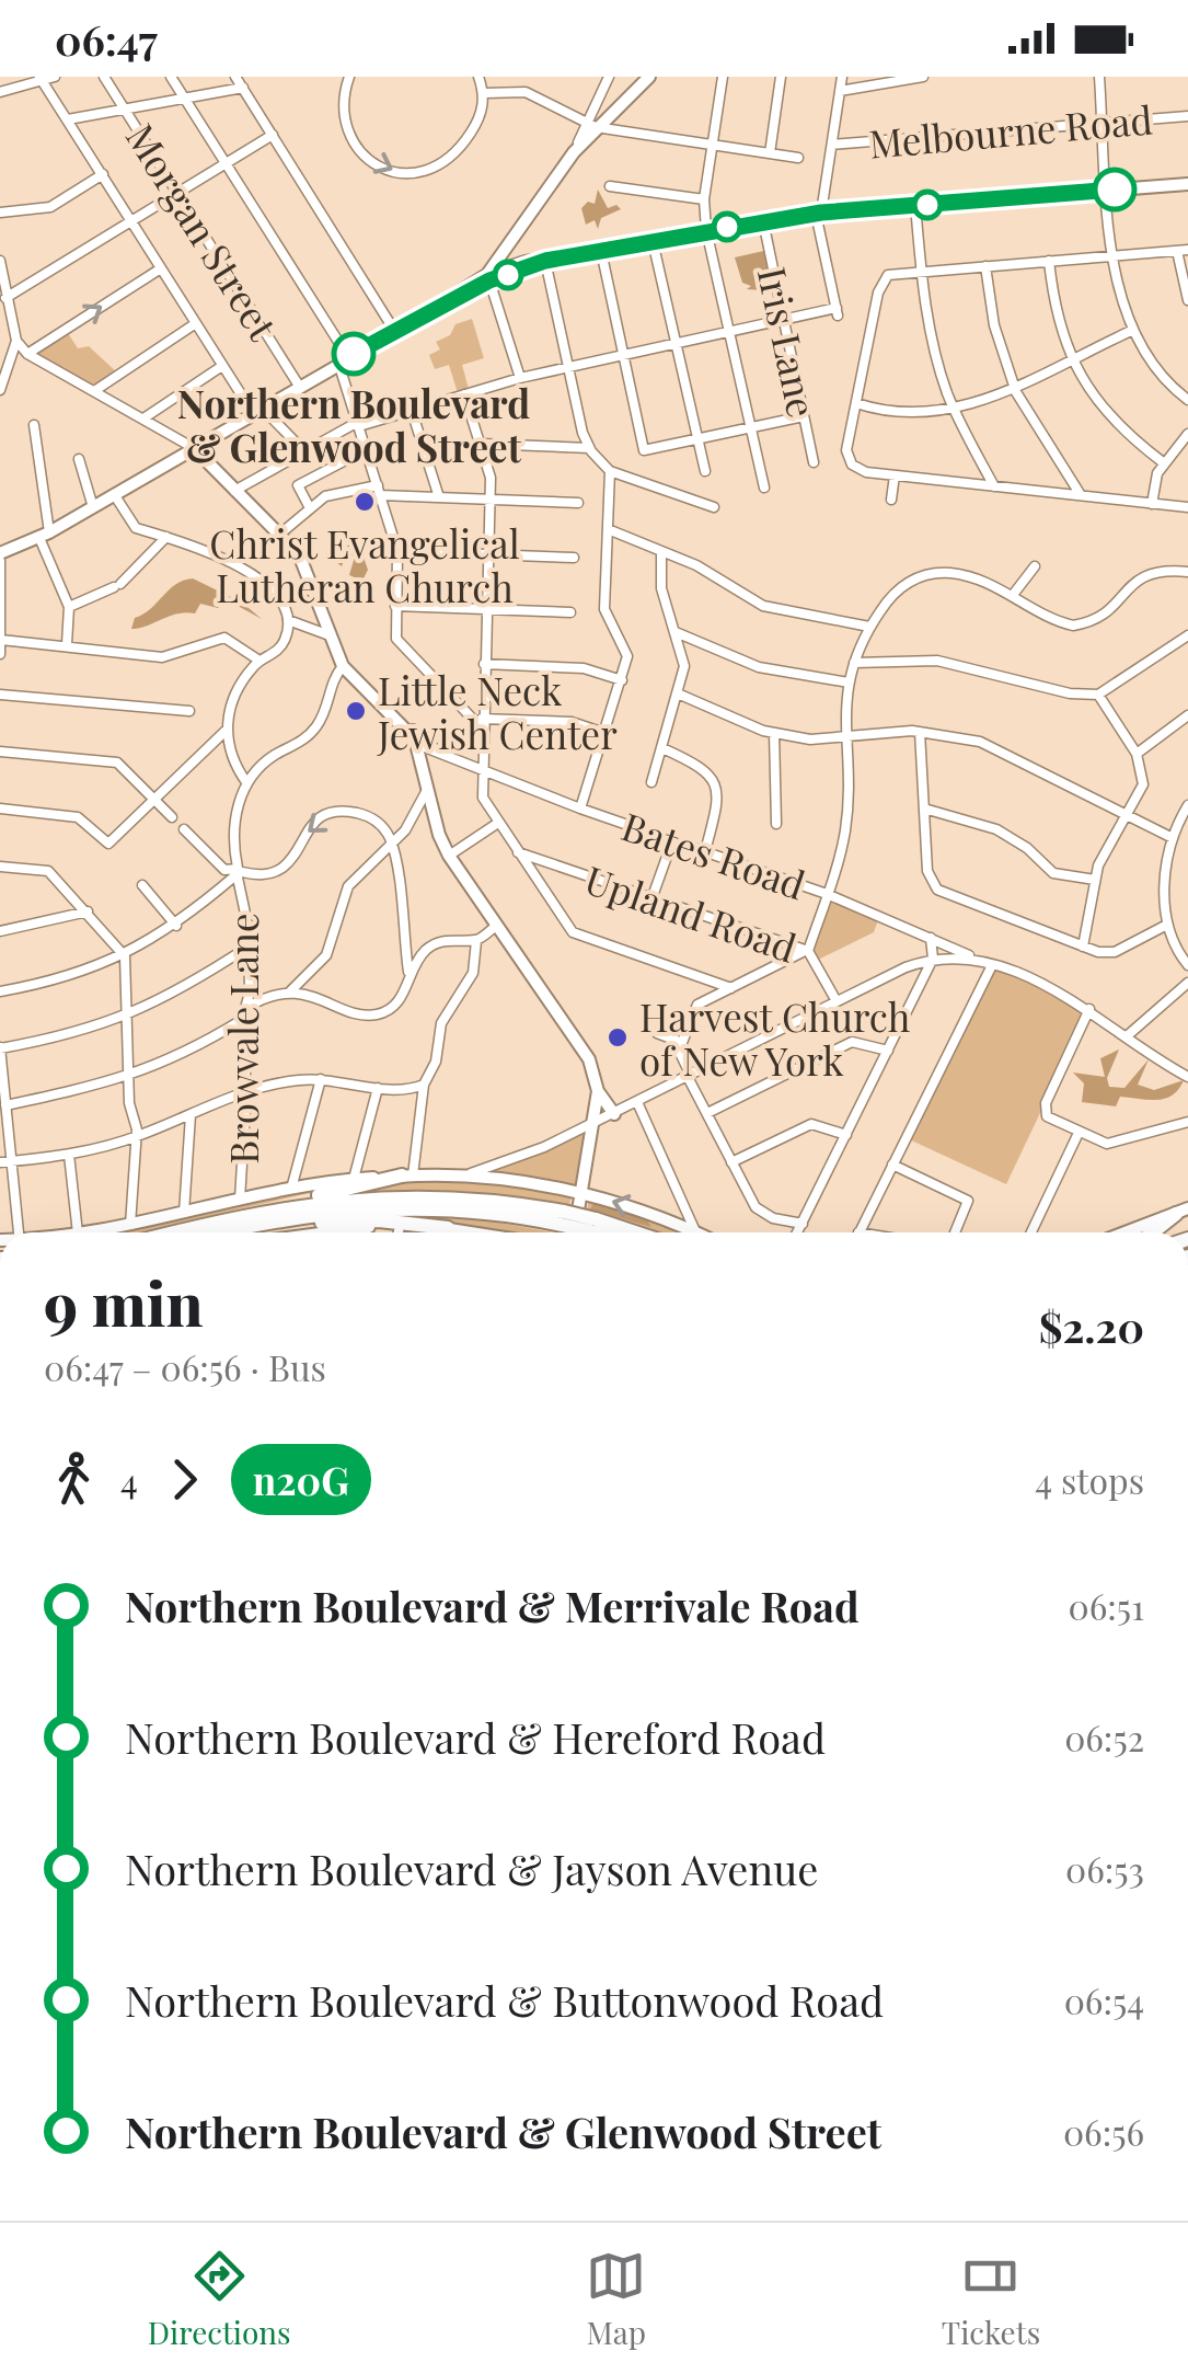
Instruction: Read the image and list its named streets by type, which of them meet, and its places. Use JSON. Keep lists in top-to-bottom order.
{
  "streets": {
    "street": [
      "Melbourne Road",
      "Morgan Street",
      "Iris Lane",
      "Bates Road",
      "Upland Road",
      "Browvale Lane"
    ]
  },
  "places": [
    "Northern Boulevard & Glenwood Street",
    "Christ Evangelical Lutheran Church",
    "Little Neck Jewish Center",
    "Harvest Church of New York"
  ],
  "lines": ["bus line n20G"],
  "page": {
    "status": "06:47",
    "heading": ["9 min", "06:47 – 06:56 · Bus", "$2.20"],
    "legs": ["4", "n20G", "4 stops"],
    "list": [
      {
        "name": "Northern Boulevard & Merrivale Road",
        "value": "06:51"
      },
      {
        "name": "Northern Boulevard & Hereford Road",
        "value": "06:52"
      },
      {
        "name": "Northern Boulevard & Jayson Avenue",
        "value": "06:53"
      },
      {
        "name": "Northern Boulevard & Buttonwood Road",
        "value": "06:54"
      },
      {
        "name": "Northern Boulevard & Glenwood Street",
        "value": "06:56"
      }
    ],
    "tabs": ["Directions", "Map", "Tickets"]
  }
}
